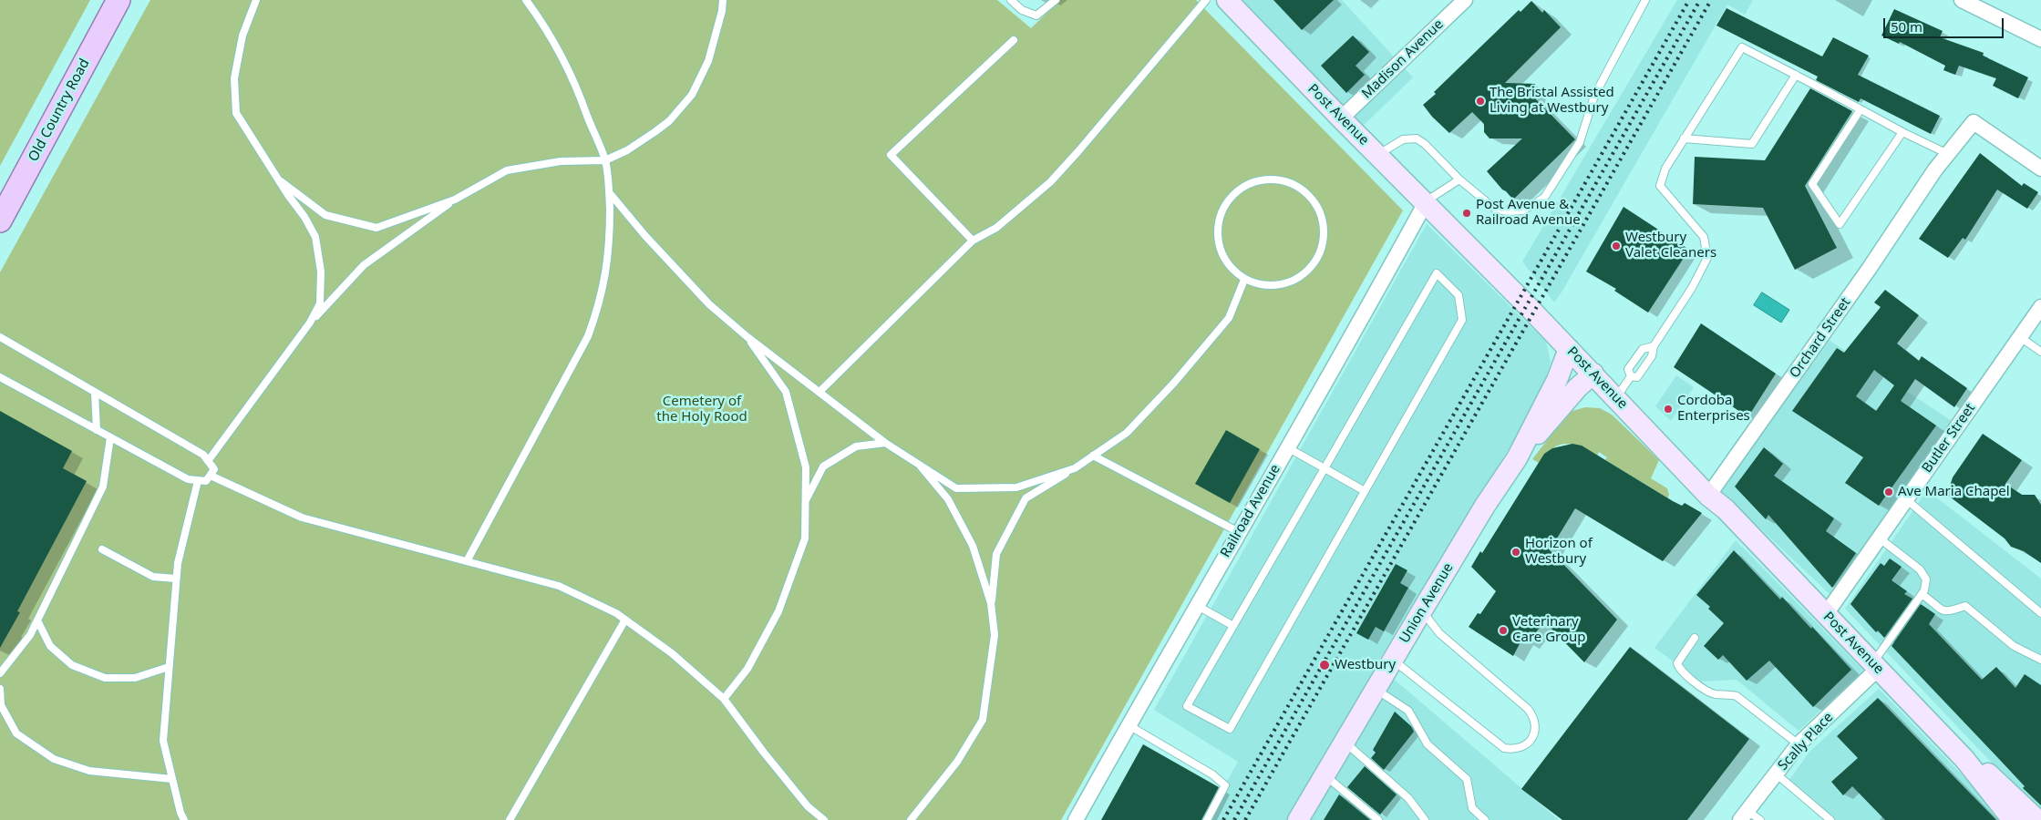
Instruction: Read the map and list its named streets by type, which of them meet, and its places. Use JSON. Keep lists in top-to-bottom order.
{
  "streets": {
    "main road": ["Old Country Road", "Post Avenue", "Union Avenue"],
    "street": [
      "Madison Avenue",
      "Orchard Street",
      "Butler Street",
      "Railroad Avenue",
      "Scally Place"
    ]
  },
  "crossings": [
    ["Madison Avenue", "Post Avenue"],
    ["Post Avenue", "Orchard Street"],
    ["Post Avenue", "Butler Street"],
    ["Post Avenue", "Railroad Avenue"],
    ["Post Avenue", "Union Avenue"],
    ["Post Avenue", "Scally Place"]
  ],
  "parks": ["Cemetery of the Holy Rood"],
  "places": [
    "The Bristal Assisted Living at Westbury",
    "Post Avenue & Railroad Avenue",
    "Westbury Valet Cleaners",
    "Cordoba Enterprises",
    "Ave Maria Chapel",
    "Horizon of Westbury",
    "Veterinary Care Group",
    "Westbury"
  ],
  "scale_bar": "50 m"
}
